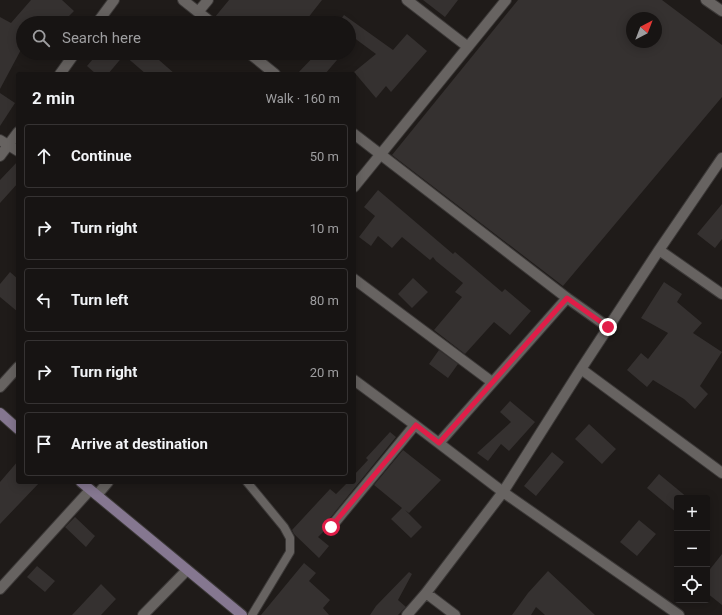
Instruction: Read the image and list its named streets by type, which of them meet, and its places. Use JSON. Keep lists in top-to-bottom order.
{
  "north": "top right",
  "page": {
    "search": "Search here",
    "heading": ["2 min", "Walk · 160 m"],
    "list": [
      ["Continue", "50 m"],
      ["Turn right", "10 m"],
      ["Turn left", "80 m"],
      ["Turn right", "20 m"],
      "Arrive at destination"
    ],
    "map_buttons": ["+", "−"]
  }
}
